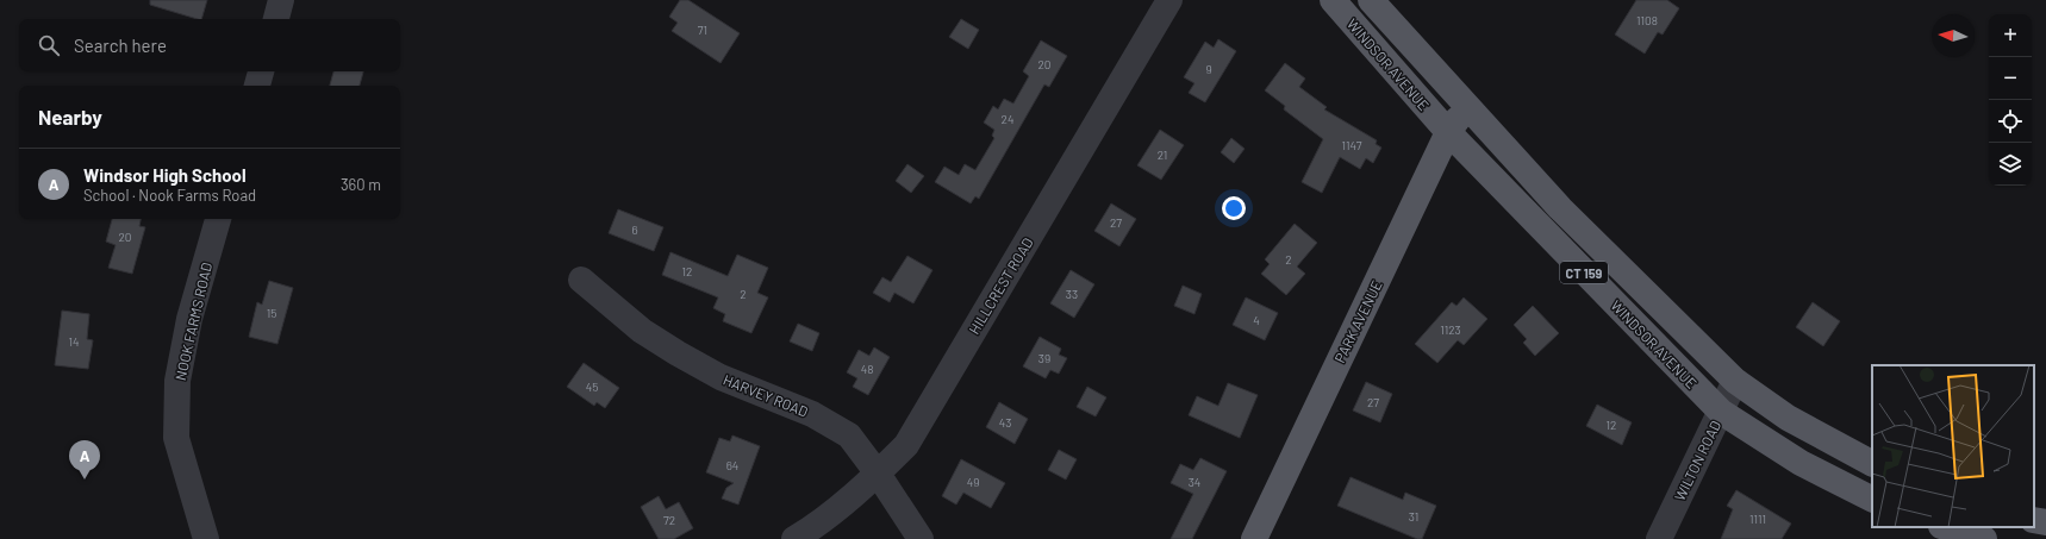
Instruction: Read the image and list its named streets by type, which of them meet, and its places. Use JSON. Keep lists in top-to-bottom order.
{
  "streets": {
    "main road": ["WINDSOR AVENUE", "CT 159", "PARK AVENUE"],
    "street": [
      "HILLCREST ROAD",
      "NOOK FARMS ROAD",
      "HARVEY ROAD",
      "WILTON ROAD"
    ]
  },
  "crossings": [
    ["WINDSOR AVENUE", "PARK AVENUE"],
    ["WINDSOR AVENUE", "WILTON ROAD"],
    ["HILLCREST ROAD", "HARVEY ROAD"]
  ],
  "house_numbers": [
    "1108",
    "71",
    "20",
    "9",
    "24",
    "1147",
    "21",
    "27",
    "6",
    "20",
    "2",
    "12",
    "2",
    "33",
    "15",
    "4",
    "1123",
    "14",
    "39",
    "48",
    "45",
    "27",
    "43",
    "12",
    "64",
    "49",
    "34",
    "31",
    "1111",
    "72"
  ],
  "north": "left",
  "page": {
    "map_buttons": ["+", "−"],
    "search": "Search here",
    "heading": "Nearby",
    "list": [
      {
        "mark": "A",
        "name": "Windsor High School",
        "note": "School · Nook Farms Road",
        "value": "360 m"
      }
    ],
    "pins": "A"
  }
}
